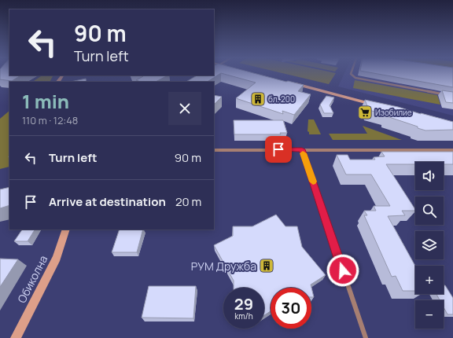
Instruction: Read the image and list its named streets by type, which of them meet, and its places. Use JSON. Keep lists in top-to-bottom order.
{
  "streets": {
    "main road": ["Обиколна"]
  },
  "places": {
    "building": ["бл. 200", "РУМ Дружба"],
    "supermarket": ["Изобилие"]
  },
  "page": {
    "turn": ["90 m", "Turn left"],
    "heading": ["1 min", "110 m · 12:48"],
    "list": [
      {
        "name": "Turn left",
        "value": "90 m"
      },
      {
        "name": "Arrive at destination",
        "value": "20 m"
      }
    ],
    "map_buttons": ["+", "−"],
    "speed": "29 km/h",
    "limit": "30"
  }
}
